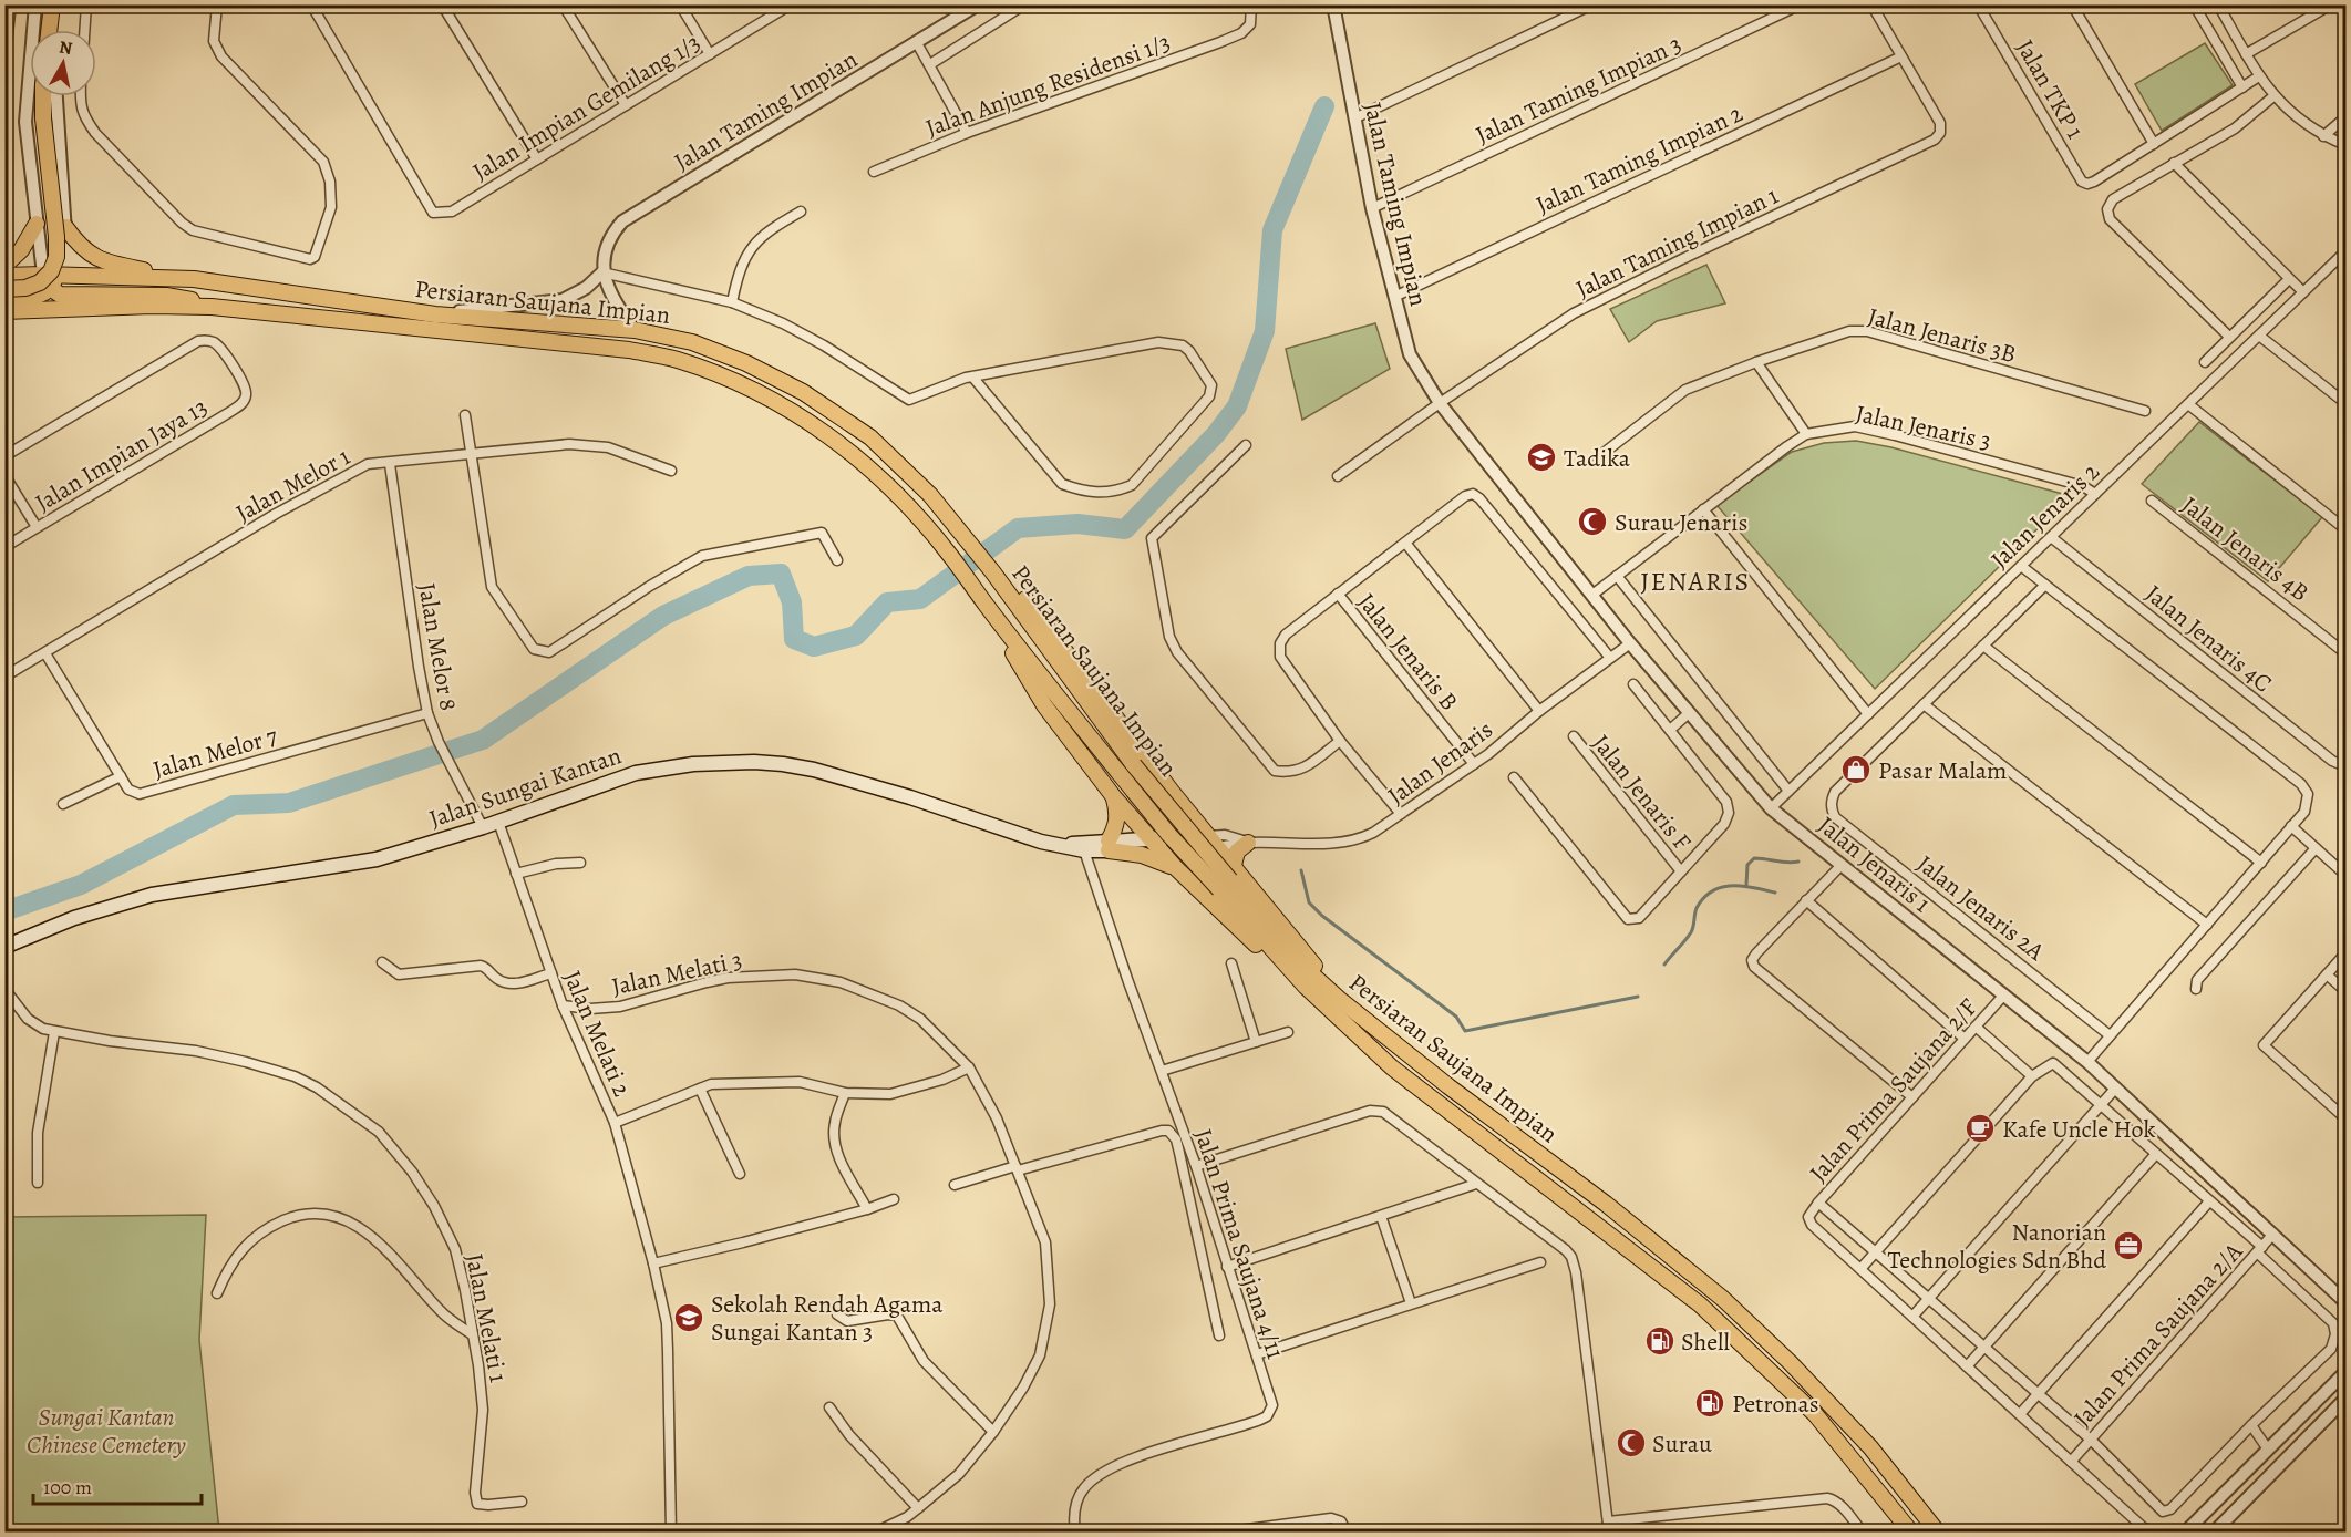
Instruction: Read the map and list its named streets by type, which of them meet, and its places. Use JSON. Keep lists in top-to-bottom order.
{
  "streets": {
    "highway": ["Persiaran Saujana Impian"],
    "main road": ["Jalan Sungai Kantan"],
    "street": [
      "Jalan Anjung Residensi 1/3",
      "Jalan Taming Impian 3",
      "Jalan TKP 1",
      "Jalan Impian Gemilang 1/3",
      "Jalan Taming Impian",
      "Jalan Taming Impian 2",
      "Jalan Taming Impian 1",
      "Jalan Jenaris 3B",
      "Jalan Jenaris 3",
      "Jalan Impian Jaya 13",
      "Jalan Melor 1",
      "Jalan Jenaris 2",
      "Jalan Jenaris 4B",
      "Jalan Jenaris 4C",
      "Jalan Melor 8",
      "Jalan Jenaris B",
      "Jalan Melor 7",
      "Jalan Jenaris",
      "Jalan Jenaris F",
      "Jalan Jenaris 1",
      "Jalan Jenaris 2A",
      "Jalan Melati 3",
      "Jalan Melati 2",
      "Jalan Prima Saujana 2/F",
      "Jalan Prima Saujana 4/11",
      "Jalan Melati 1",
      "Jalan Prima Saujana 2/A"
    ]
  },
  "crossings": [
    ["Jalan Taming Impian 3", "Jalan Taming Impian"],
    ["Jalan Taming Impian", "Jalan Taming Impian 2"],
    ["Jalan Taming Impian", "Jalan Taming Impian 1"],
    ["Jalan Taming Impian", "Jalan Jenaris 1"],
    ["Jalan Taming Impian 2", "Jalan Taming Impian 1"],
    ["Jalan Taming Impian 1", "Jalan Jenaris 1"],
    ["Jalan Jenaris 3", "Jalan Jenaris 2"],
    ["Jalan Jenaris 3", "Jalan Jenaris 1"],
    ["Jalan Melor 1", "Jalan Melor 8"],
    ["Jalan Melor 1", "Jalan Melor 7"],
    ["Jalan Jenaris 2", "Jalan Jenaris 4C"],
    ["Jalan Jenaris 2", "Jalan Jenaris 1"],
    ["Jalan Melor 8", "Jalan Melor 7"],
    ["Jalan Melor 8", "Jalan Sungai Kantan"],
    ["Jalan Jenaris B", "Jalan Jenaris"],
    ["Jalan Jenaris", "Jalan Sungai Kantan"],
    ["Jalan Jenaris", "Jalan Jenaris 1"],
    ["Jalan Sungai Kantan", "Jalan Melati 2"],
    ["Jalan Sungai Kantan", "Jalan Prima Saujana 4/11"],
    ["Jalan Jenaris 1", "Jalan Prima Saujana 2/F"],
    ["Jalan Jenaris 1", "Jalan Prima Saujana 2/A"],
    ["Jalan Melati 3", "Jalan Melati 2"]
  ],
  "districts": ["JENARIS"],
  "parks": ["Sungai Kantan Chinese Cemetery"],
  "places": {
    "school or university": ["Tadika", "Sekolah Rendah Agama Sungai Kantan 3"],
    "mosque": ["Surau Jenaris", "Surau"],
    "shop": ["Pasar Malam"],
    "cafe": ["Kafe Uncle Hok"],
    "office": ["Nanorian Technologies Sdn Bhd"],
    "fuel station": ["Shell", "Petronas"]
  },
  "scale_bar": "100 m",
  "north": "top"
}
